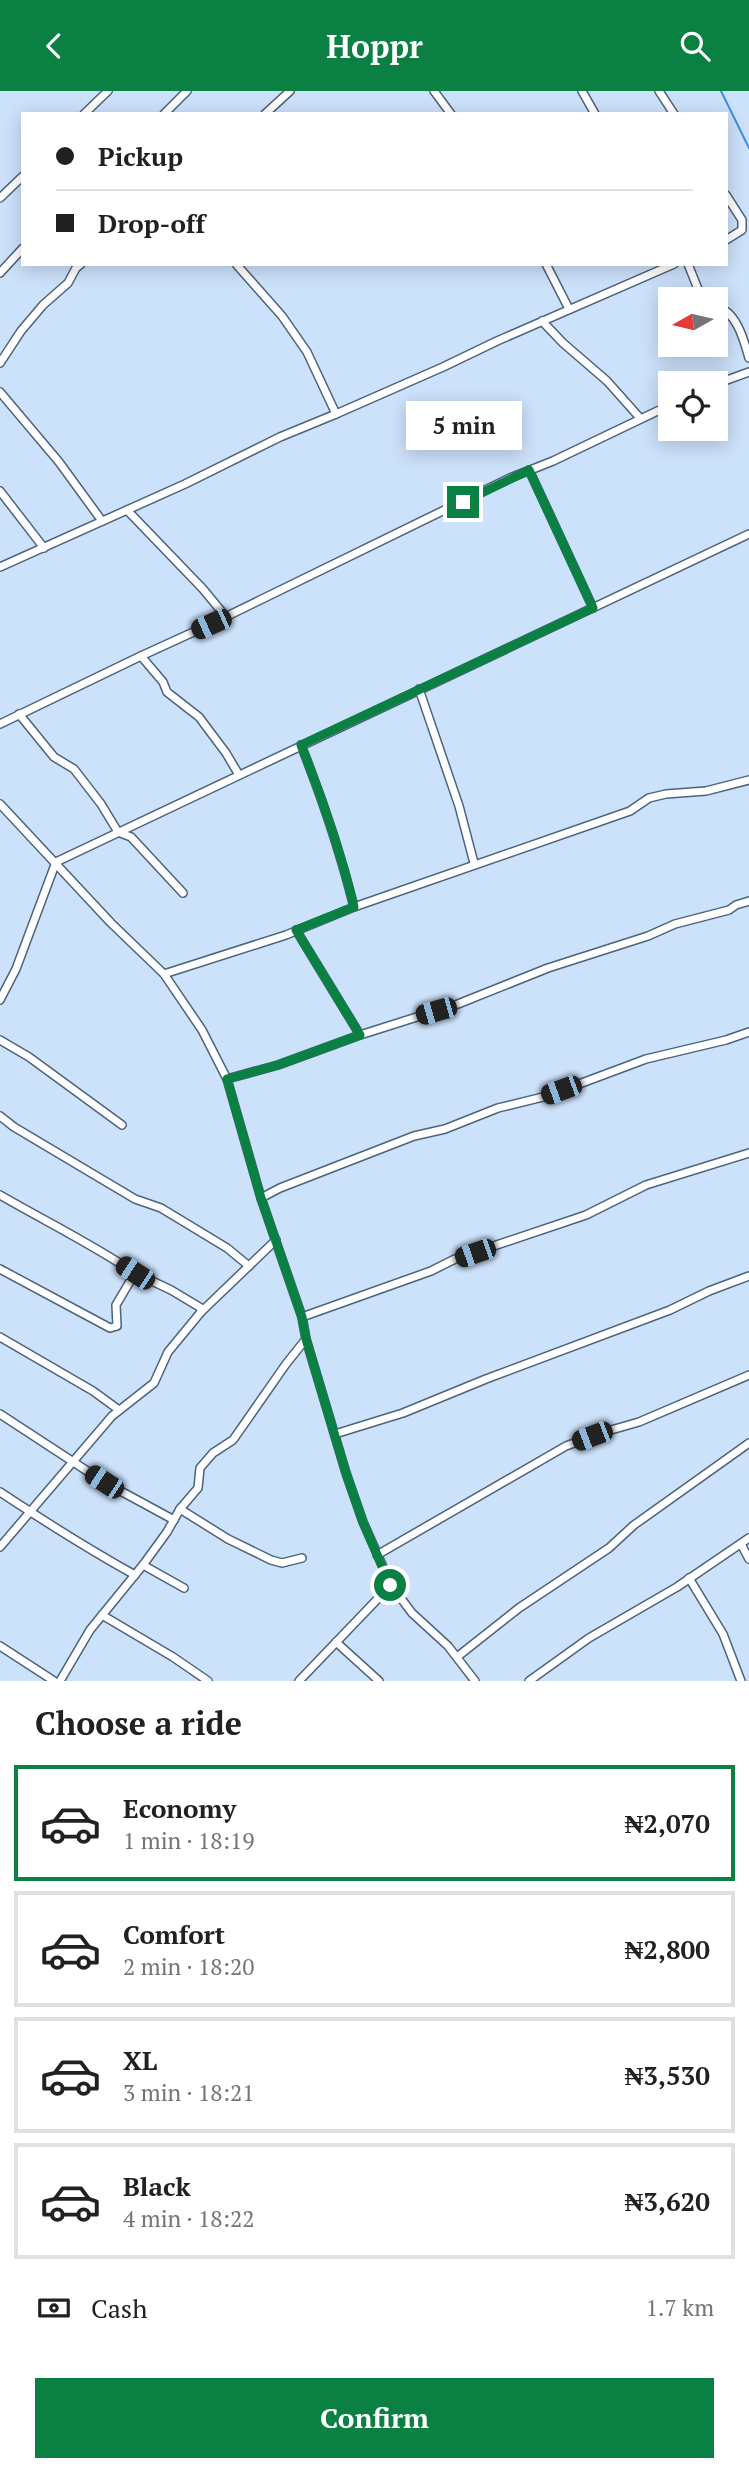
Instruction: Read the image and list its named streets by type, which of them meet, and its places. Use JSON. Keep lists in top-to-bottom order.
{
  "north": "left",
  "page": {
    "header": "Hoppr",
    "banner": ["Pickup", "Drop-off"],
    "bubble": "5 min",
    "heading": "Choose a ride",
    "list": [
      {
        "name": "Economy",
        "note": "1 min · 18:19",
        "value": "₦2,070"
      },
      {
        "name": "Comfort",
        "note": "2 min · 18:20",
        "value": "₦2,800"
      },
      {
        "name": "XL",
        "note": "3 min · 18:21",
        "value": "₦3,530"
      },
      {
        "name": "Black",
        "note": "4 min · 18:22",
        "value": "₦3,620"
      }
    ],
    "pay": ["Cash", "1.7 km"],
    "buttons": "Confirm"
  }
}
